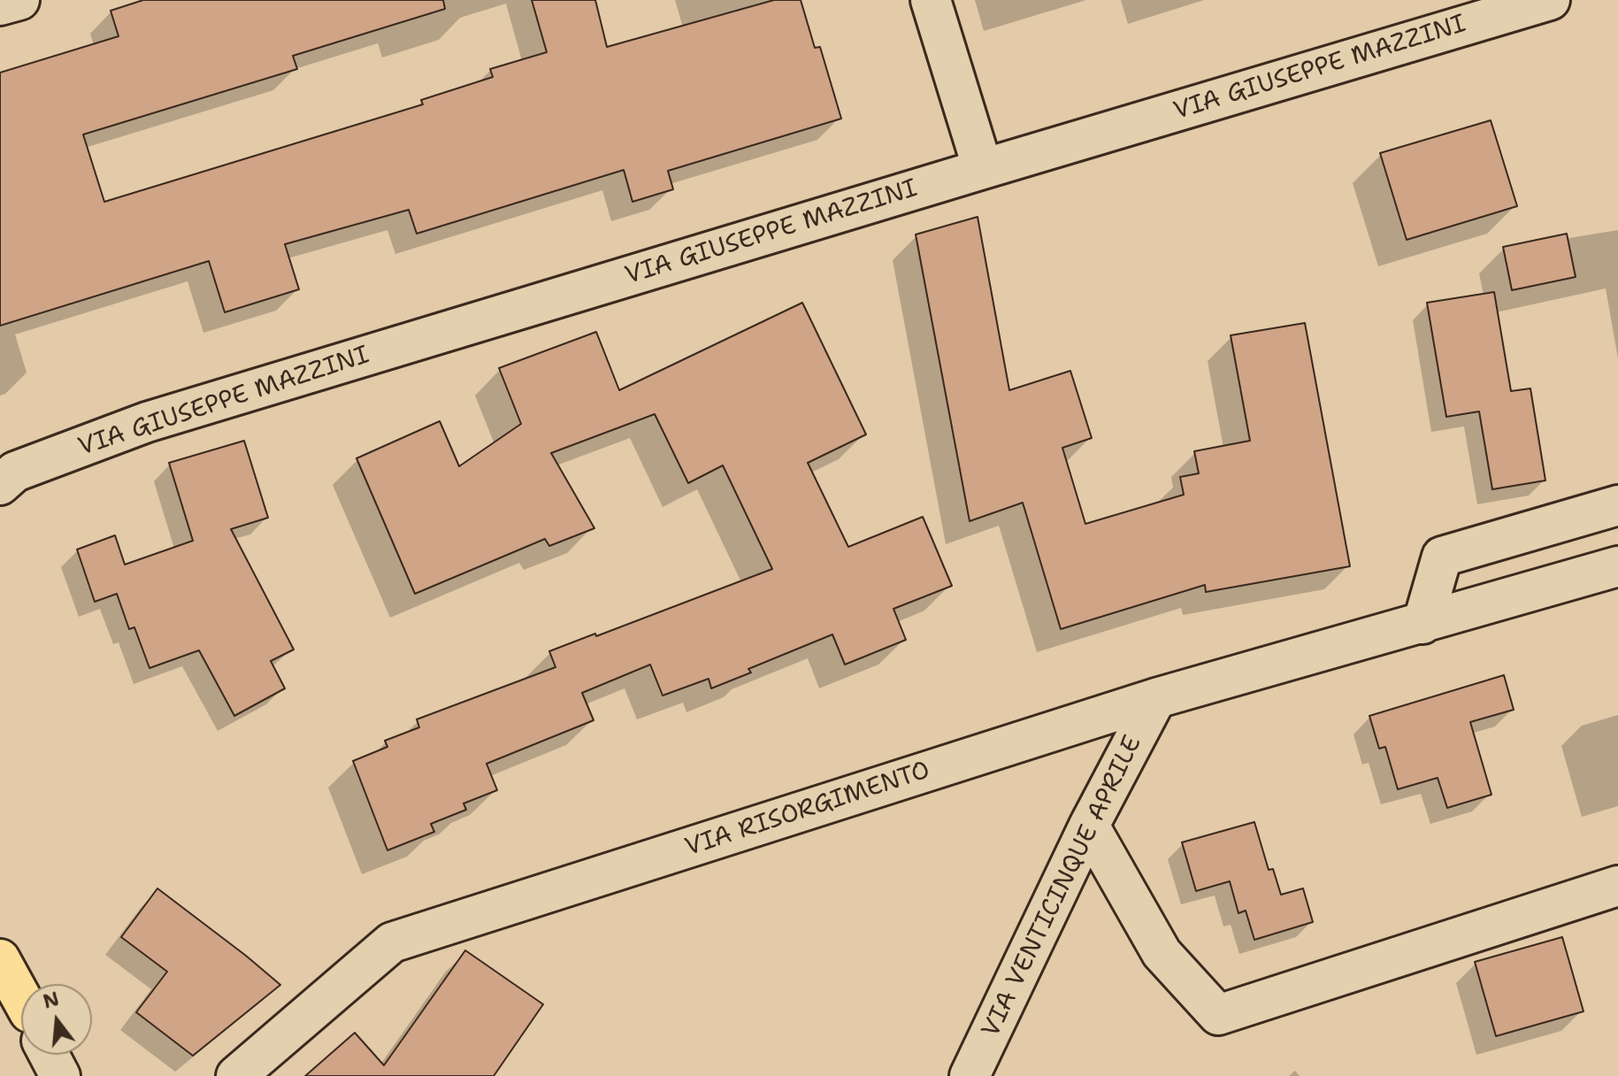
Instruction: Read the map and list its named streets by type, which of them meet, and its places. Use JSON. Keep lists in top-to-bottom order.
{
  "streets": {
    "street": ["VIA GIUSEPPE MAZZINI", "VIA RISORGIMENTO", "VIA VENTICINQUE APRILE"]
  },
  "crossings": [
    ["VIA RISORGIMENTO", "VIA VENTICINQUE APRILE"]
  ],
  "north": "top"
}
